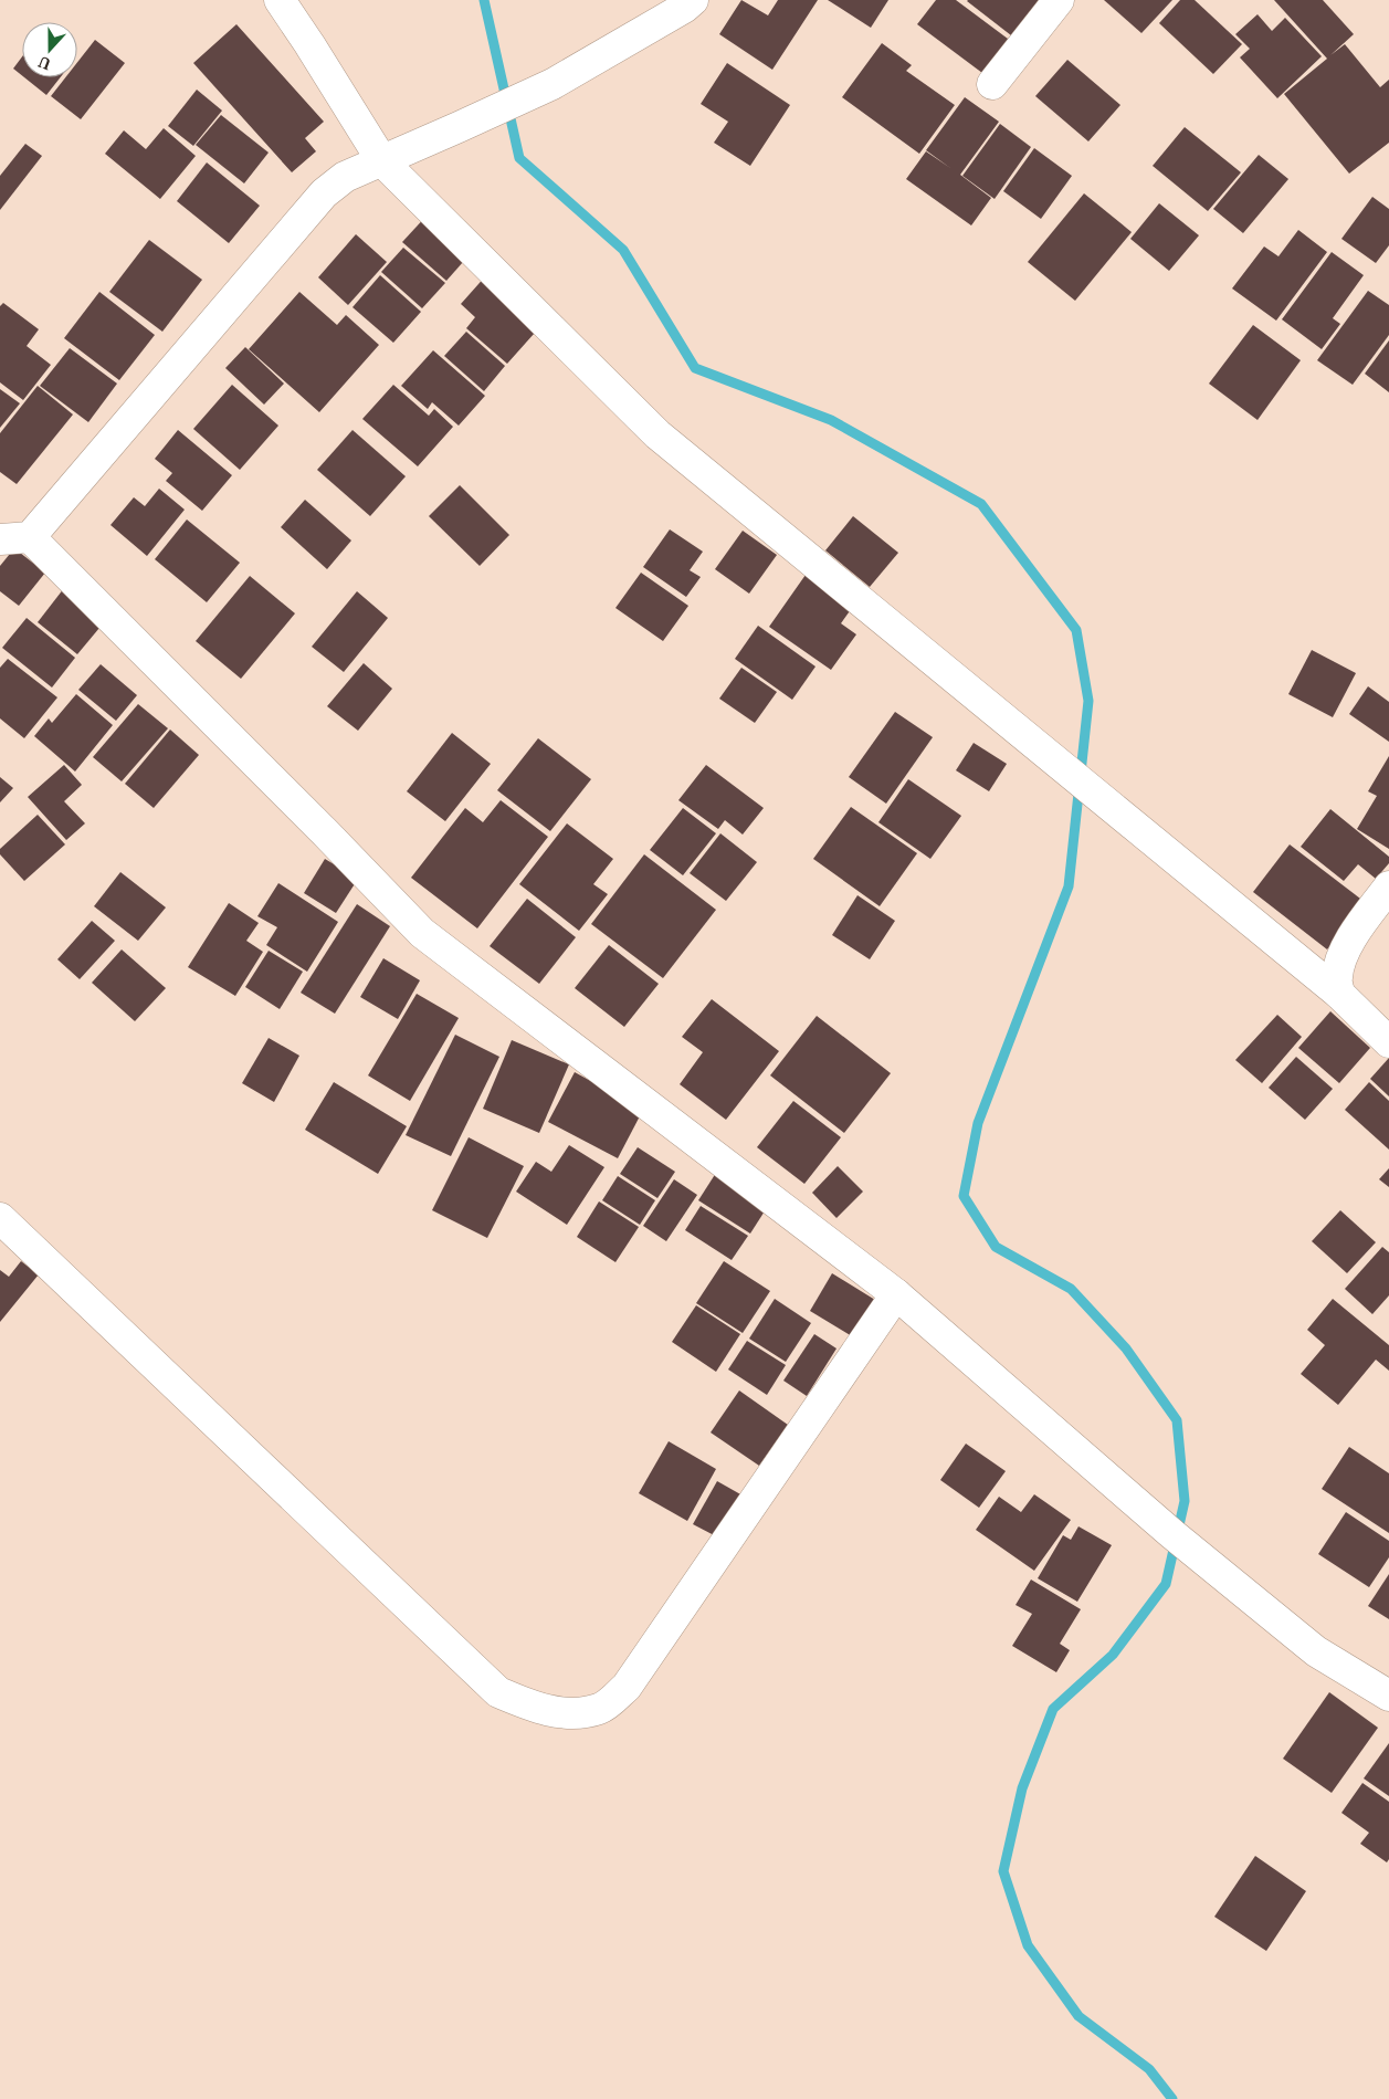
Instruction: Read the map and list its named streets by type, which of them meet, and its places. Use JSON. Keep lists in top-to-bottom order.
{
  "north": "bottom"
}
